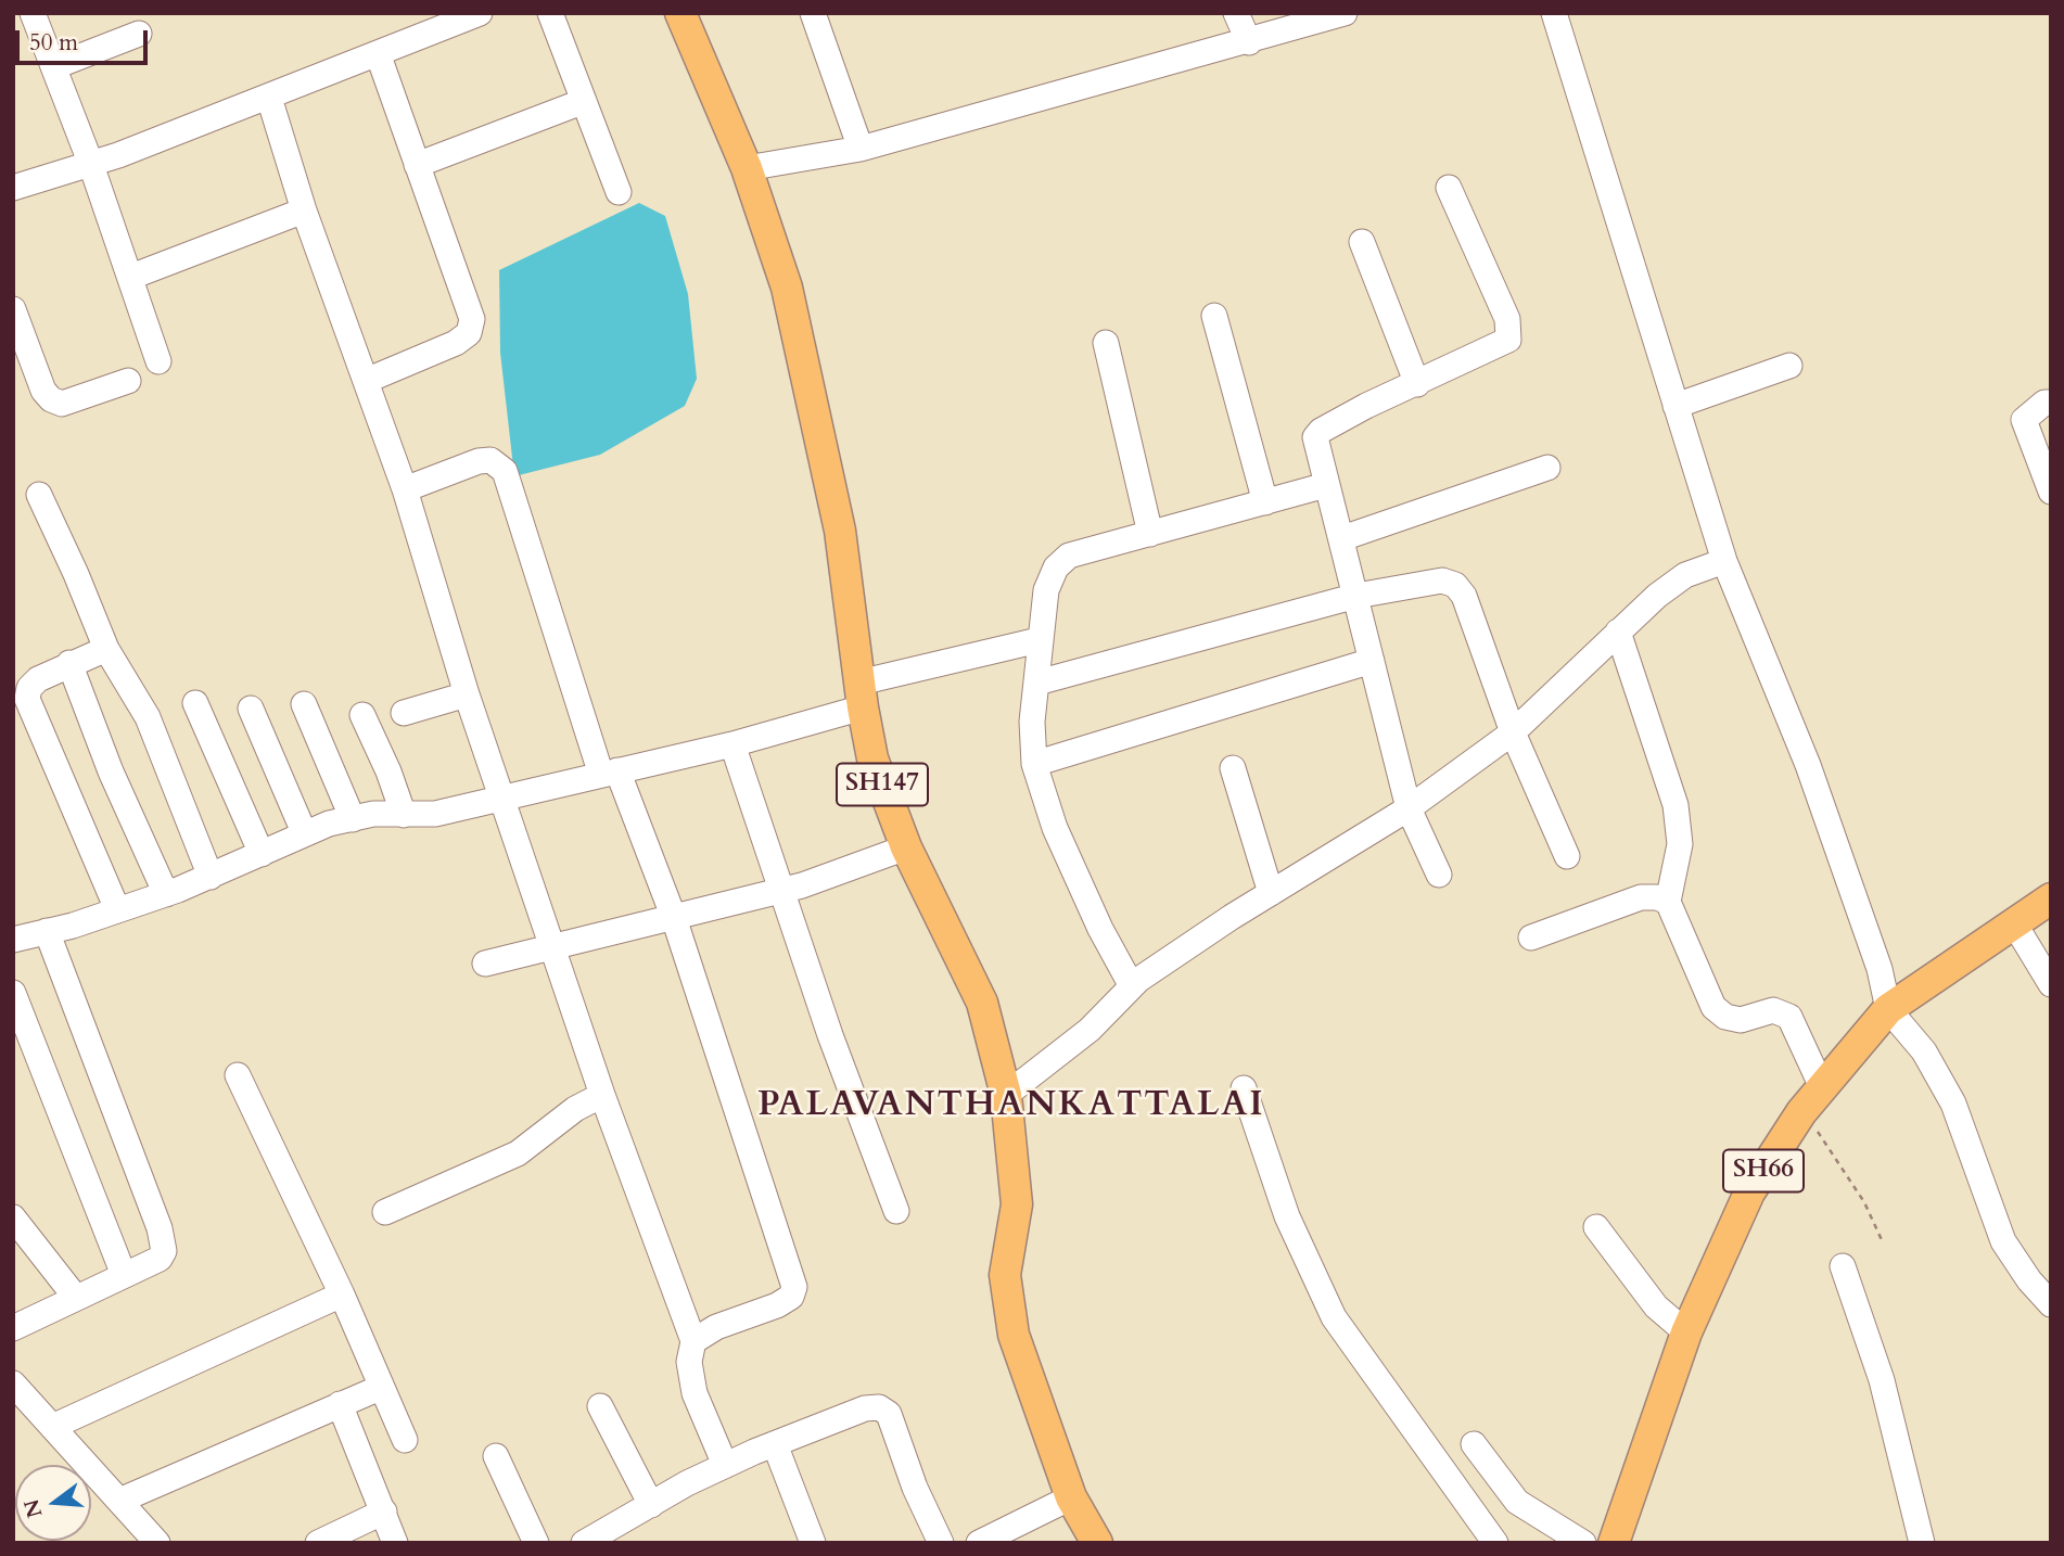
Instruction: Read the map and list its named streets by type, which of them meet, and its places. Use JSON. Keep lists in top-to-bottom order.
{
  "streets": {
    "main road": ["SH147", "SH66"]
  },
  "districts": ["PALAVANTHANKATTALAI"],
  "scale_bar": "50 m",
  "north": "left"
}
